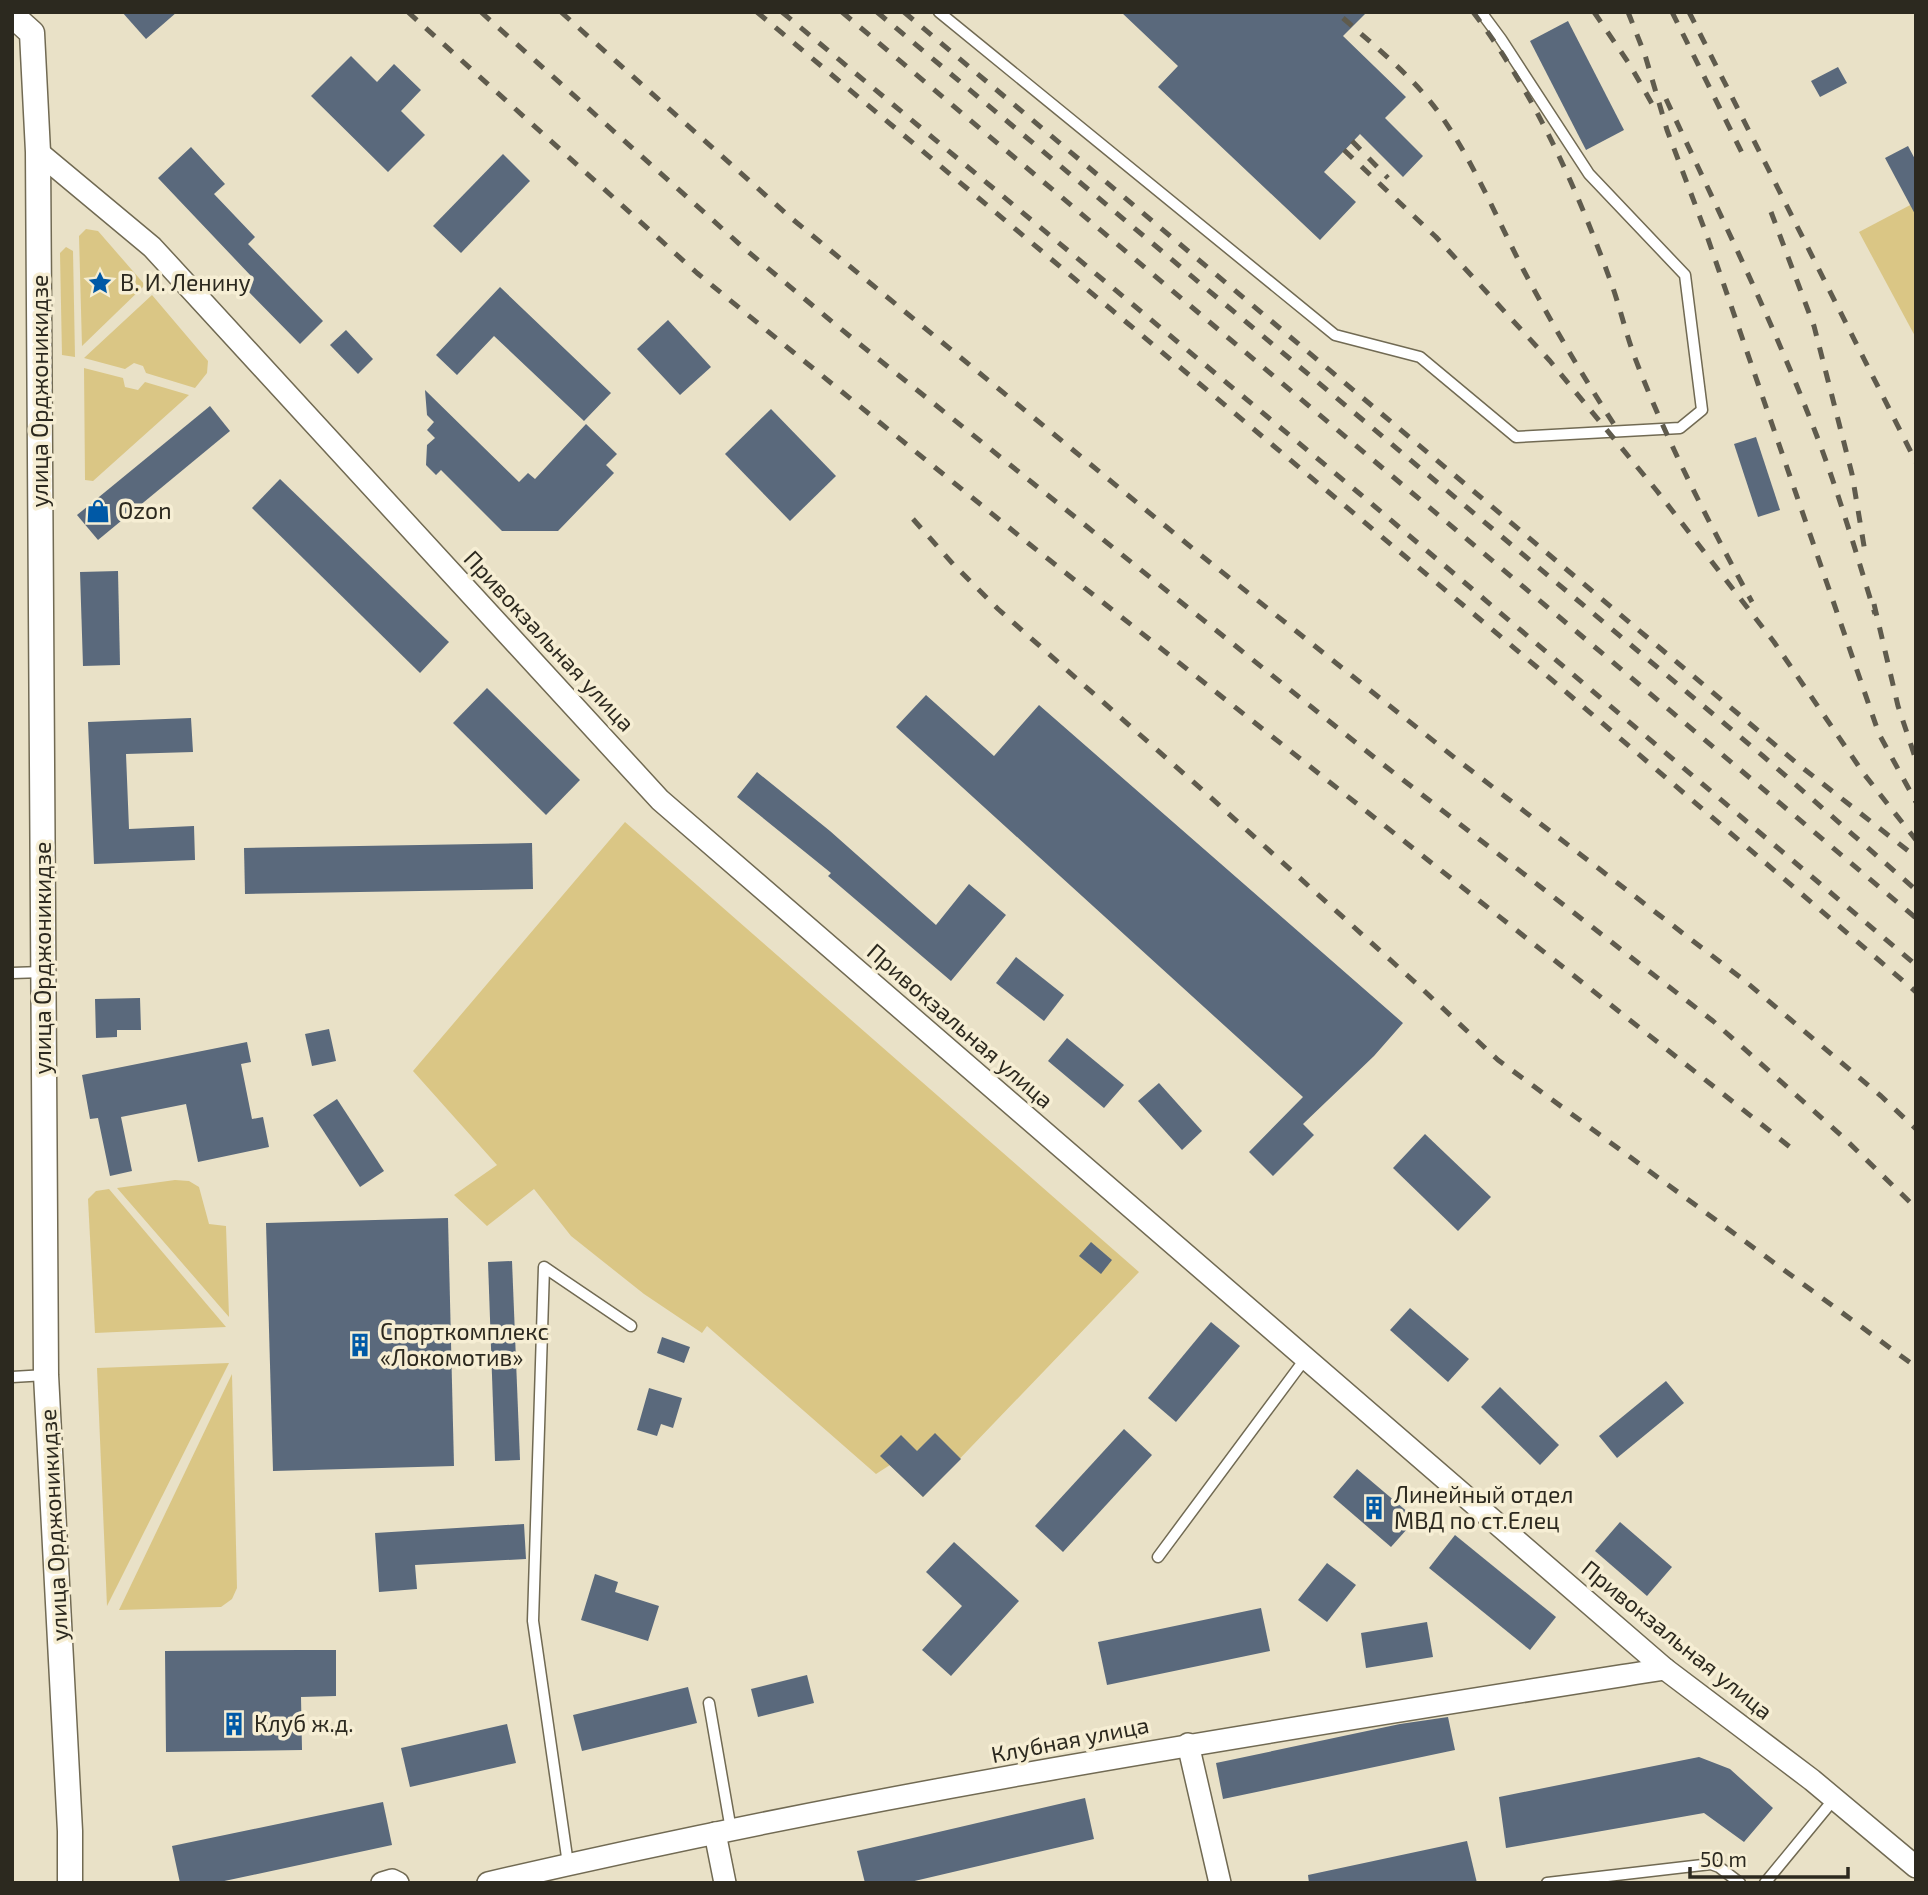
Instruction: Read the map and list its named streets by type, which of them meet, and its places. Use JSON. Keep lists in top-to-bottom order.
{
  "streets": {
    "street": ["улица Орджоникидзе", "Привокзальная улица", "Клубная улица"]
  },
  "crossings": [
    ["улица Орджоникидзе", "Привокзальная улица"],
    ["Привокзальная улица", "Клубная улица"]
  ],
  "places": {
    "place": ["В. И. Ленину"],
    "shop": ["Ozon"],
    "building": ["Спорткомплекс «Локомотив»", "Линейный отдел МВД по ст.Елец", "Клуб ж.д."]
  },
  "scale_bar": "50 m"
}
